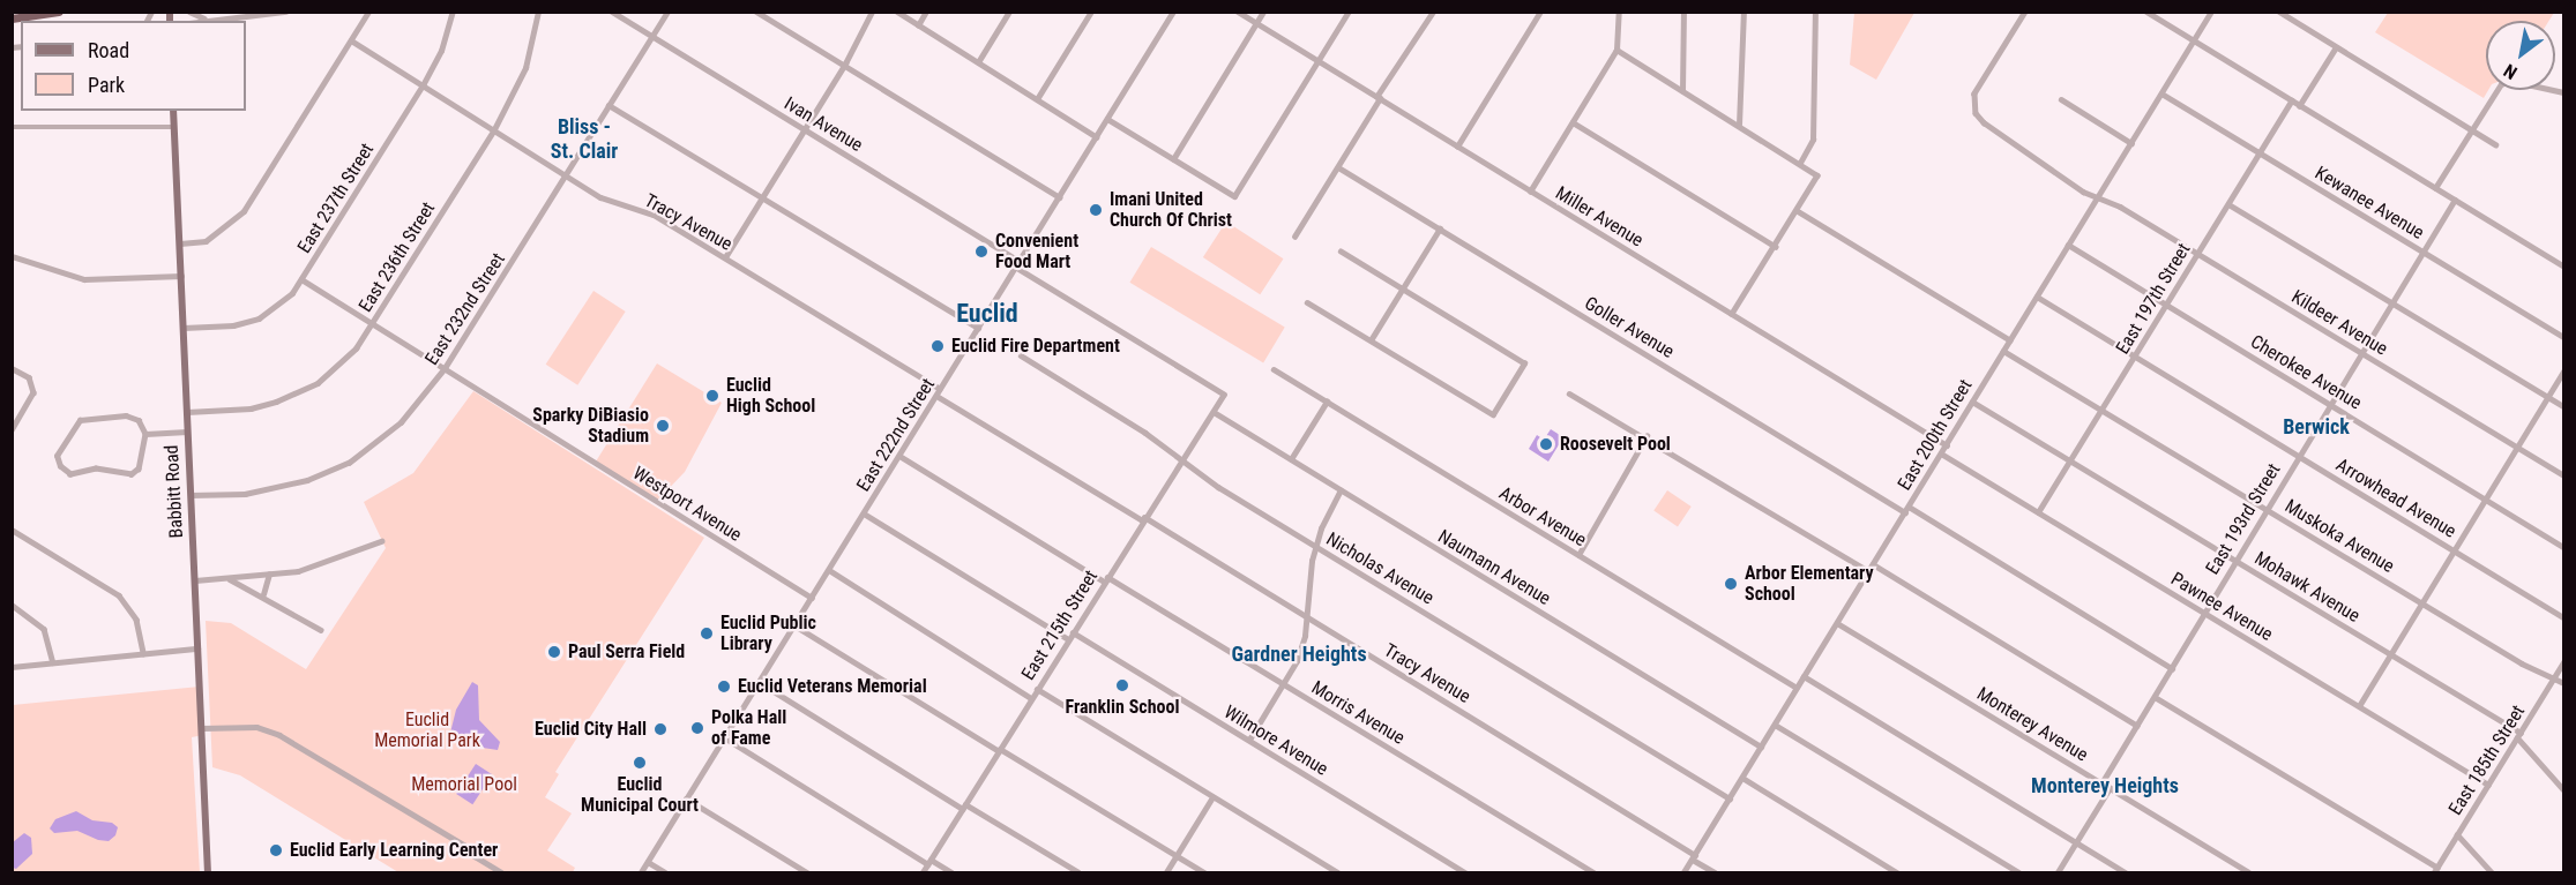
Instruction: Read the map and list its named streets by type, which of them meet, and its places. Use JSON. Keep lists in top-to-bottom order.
{
  "streets": {
    "main road": ["Babbitt Road"],
    "street": [
      "Ivan Avenue",
      "East 237th Street",
      "Kewanee Avenue",
      "Miller Avenue",
      "Tracy Avenue",
      "East 236th Street",
      "East 197th Street",
      "East 232nd Street",
      "Kildeer Avenue",
      "Goller Avenue",
      "Cherokee Avenue",
      "East 222nd Street",
      "East 200th Street",
      "Arrowhead Avenue",
      "Westport Avenue",
      "Arbor Avenue",
      "East 193rd Street",
      "Muskoka Avenue",
      "Naumann Avenue",
      "Nicholas Avenue",
      "Mohawk Avenue",
      "Pawnee Avenue",
      "East 215th Street",
      "Morris Avenue",
      "Monterey Avenue",
      "Wilmore Avenue",
      "East 185th Street"
    ]
  },
  "crossings": [
    ["Ivan Avenue", "East 232nd Street"],
    ["Ivan Avenue", "East 222nd Street"],
    ["East 237th Street", "Tracy Avenue"],
    ["East 237th Street", "Babbitt Road"],
    ["East 237th Street", "Westport Avenue"],
    ["Kewanee Avenue", "East 197th Street"],
    ["Kewanee Avenue", "East 200th Street"],
    ["Kewanee Avenue", "East 193rd Street"],
    ["Miller Avenue", "East 200th Street"],
    ["Tracy Avenue", "East 236th Street"],
    ["Tracy Avenue", "East 232nd Street"],
    ["Tracy Avenue", "East 222nd Street"],
    ["Tracy Avenue", "East 200th Street"],
    ["Tracy Avenue", "East 215th Street"],
    ["East 236th Street", "Babbitt Road"],
    ["East 236th Street", "Westport Avenue"],
    ["East 197th Street", "Kildeer Avenue"],
    ["East 197th Street", "Cherokee Avenue"],
    ["East 197th Street", "Arrowhead Avenue"],
    ["East 197th Street", "Muskoka Avenue"],
    ["East 197th Street", "Mohawk Avenue"],
    ["East 197th Street", "Pawnee Avenue"],
    ["East 232nd Street", "Babbitt Road"],
    ["East 232nd Street", "Westport Avenue"],
    ["Kildeer Avenue", "East 200th Street"],
    ["Kildeer Avenue", "East 193rd Street"],
    ["Goller Avenue", "East 200th Street"],
    ["Goller Avenue", "East 193rd Street"],
    ["Cherokee Avenue", "East 200th Street"],
    ["Cherokee Avenue", "East 193rd Street"],
    ["East 222nd Street", "Westport Avenue"],
    ["East 222nd Street", "East 215th Street"],
    ["East 222nd Street", "Morris Avenue"],
    ["East 200th Street", "Arrowhead Avenue"],
    ["East 200th Street", "Arbor Avenue"],
    ["East 200th Street", "Muskoka Avenue"],
    ["East 200th Street", "Naumann Avenue"],
    ["East 200th Street", "Nicholas Avenue"],
    ["East 200th Street", "Mohawk Avenue"],
    ["East 200th Street", "Pawnee Avenue"],
    ["East 200th Street", "Monterey Avenue"],
    ["Arrowhead Avenue", "East 193rd Street"],
    ["East 193rd Street", "Muskoka Avenue"],
    ["East 193rd Street", "Mohawk Avenue"],
    ["East 193rd Street", "Pawnee Avenue"],
    ["East 193rd Street", "Monterey Avenue"],
    ["Muskoka Avenue", "East 185th Street"],
    ["Naumann Avenue", "East 215th Street"],
    ["Nicholas Avenue", "East 215th Street"],
    ["Mohawk Avenue", "East 185th Street"],
    ["Pawnee Avenue", "East 185th Street"],
    ["East 215th Street", "Morris Avenue"],
    ["East 215th Street", "Wilmore Avenue"]
  ],
  "districts": [
    "Bliss - St. Clair",
    "Euclid",
    "Berwick",
    "Gardner Heights",
    "Monterey Heights"
  ],
  "parks": ["Euclid Memorial Park", "Memorial Pool"],
  "places": [
    "Imani United Church Of Christ",
    "Convenient Food Mart",
    "Euclid Fire Department",
    "Euclid High School",
    "Sparky DiBiasio Stadium",
    "Roosevelt Pool",
    "Arbor Elementary School",
    "Euclid Public Library",
    "Paul Serra Field",
    "Franklin School",
    "Euclid Veterans Memorial",
    "Polka Hall of Fame",
    "Euclid City Hall",
    "Euclid Municipal Court",
    "Euclid Early Learning Center"
  ],
  "legend": ["Road", "Park"],
  "north": "bottom left"
}
